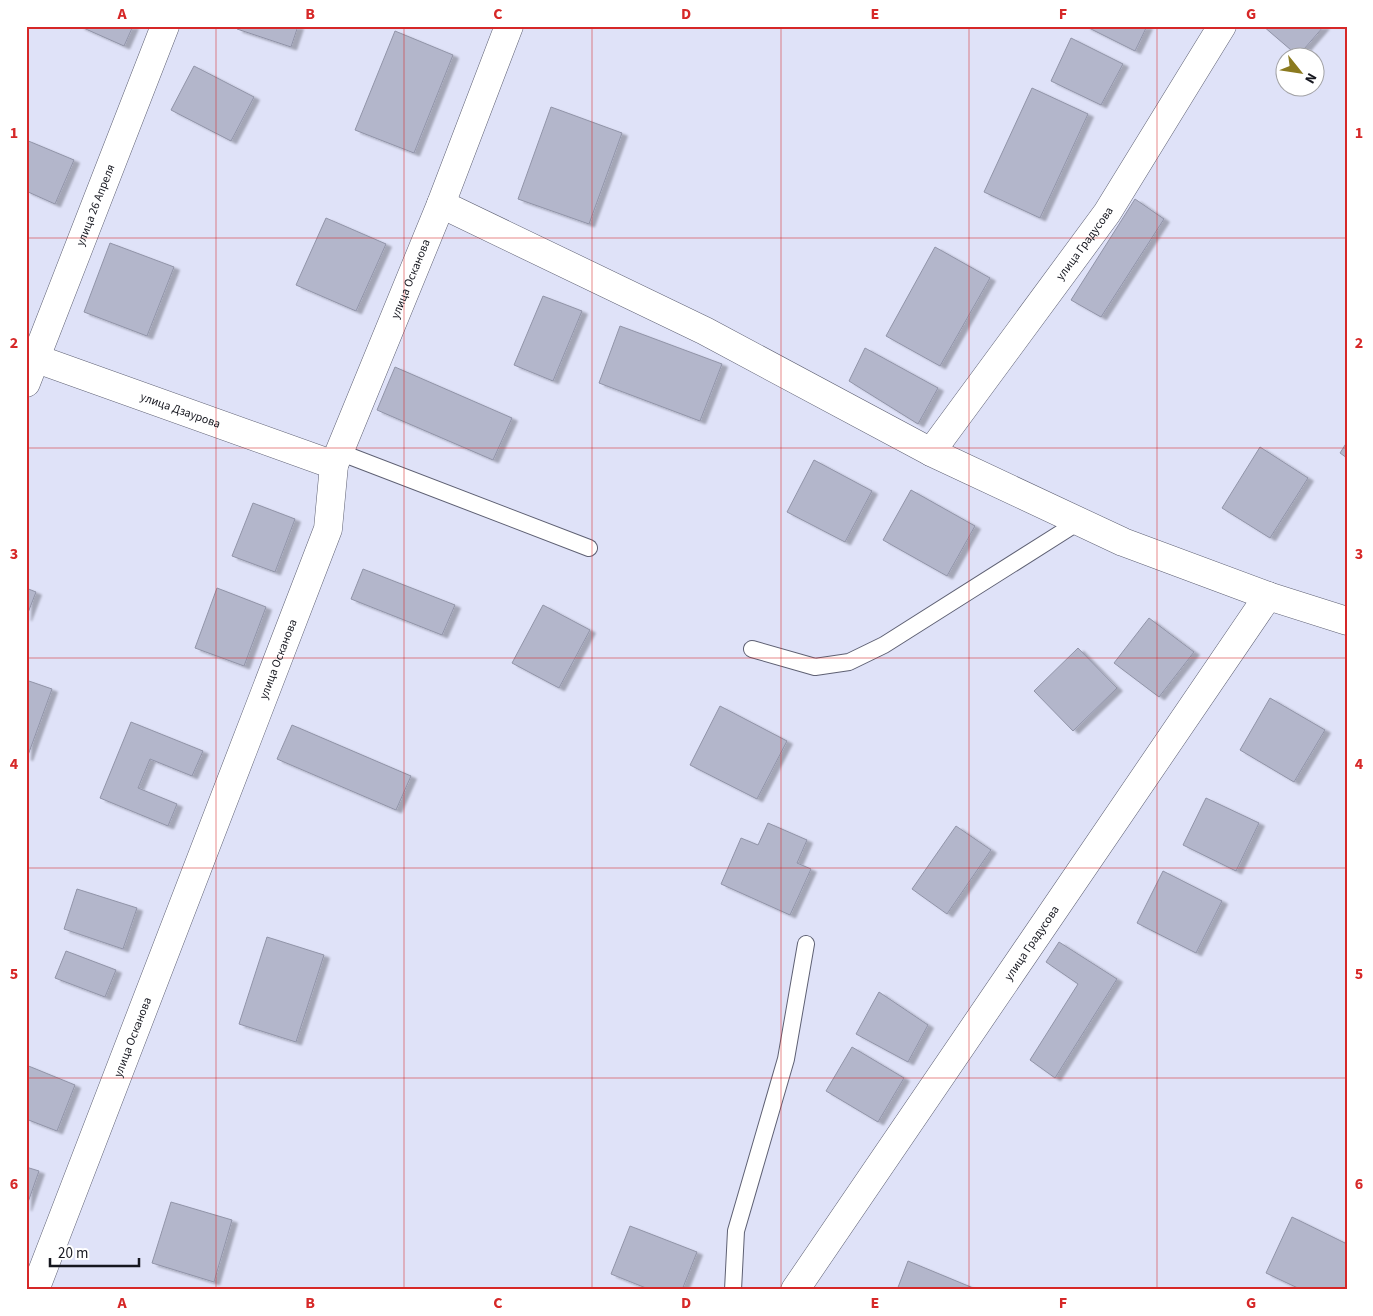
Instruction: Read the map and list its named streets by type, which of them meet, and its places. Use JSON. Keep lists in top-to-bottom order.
{
  "streets": {
    "street": [
      "улица 26 Апреля",
      "улица Градусова",
      "улица Осканова",
      "улица Дзаурова"
    ]
  },
  "crossings": [
    ["улица 26 Апреля", "улица Дзаурова"],
    ["улица Осканова", "улица Дзаурова"]
  ],
  "scale_bar": "20 m",
  "north": "bottom right",
  "grid": {
    "columns": [
      "A",
      "B",
      "C",
      "D",
      "E",
      "F",
      "G"
    ],
    "rows": [
      "1",
      "2",
      "3",
      "4",
      "5",
      "6"
    ]
  }
}
